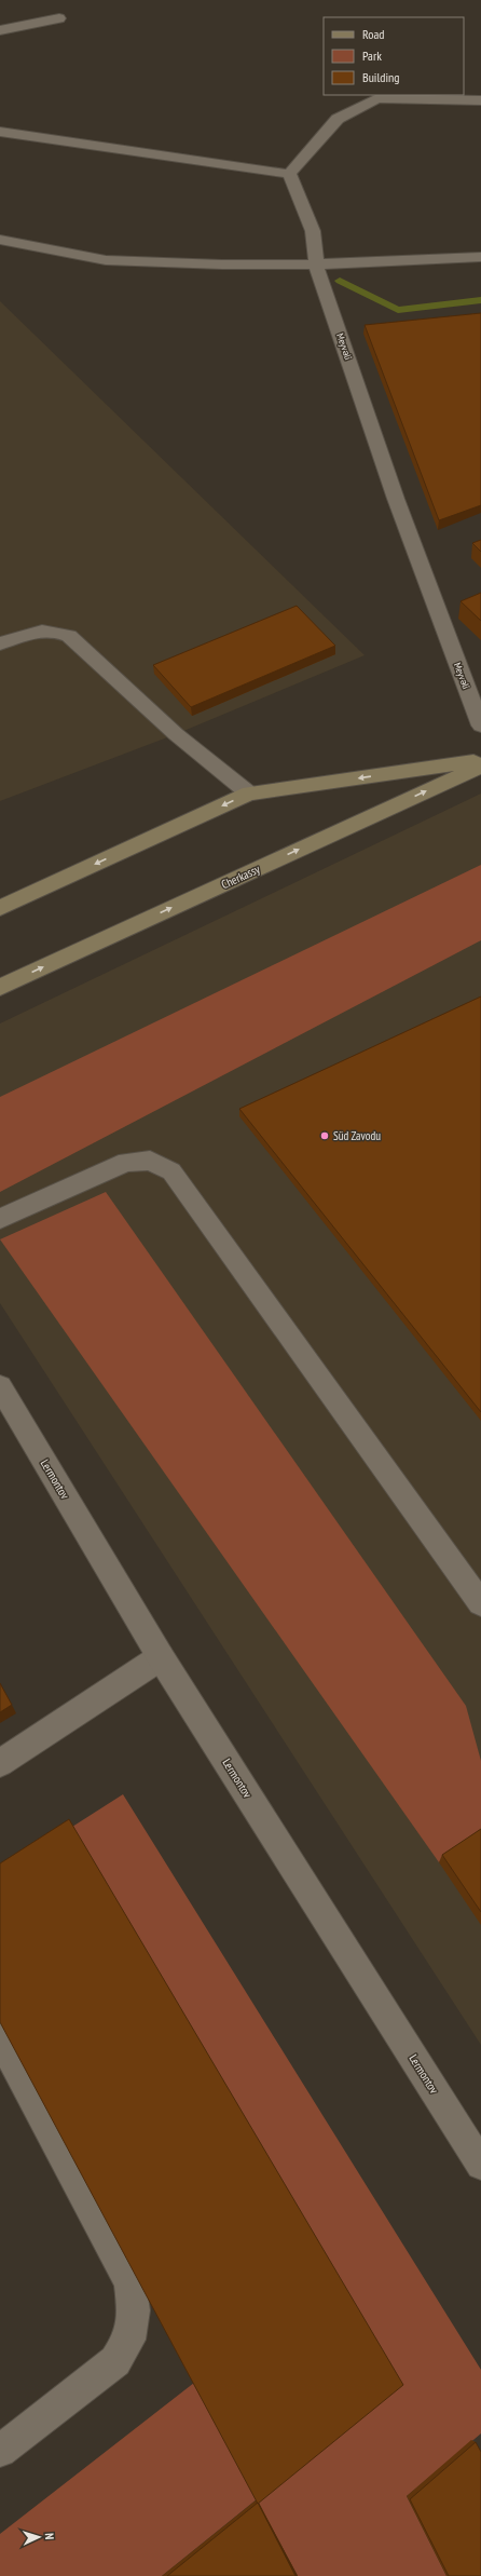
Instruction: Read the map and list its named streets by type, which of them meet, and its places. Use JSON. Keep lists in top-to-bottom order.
{
  "streets": {
    "street": ["Meyvəli", "Cherkassy", "Lermontov"]
  },
  "places": ["Süd Zavodu"],
  "legend": ["Road", "Park", "Building"],
  "north": "right"
}
